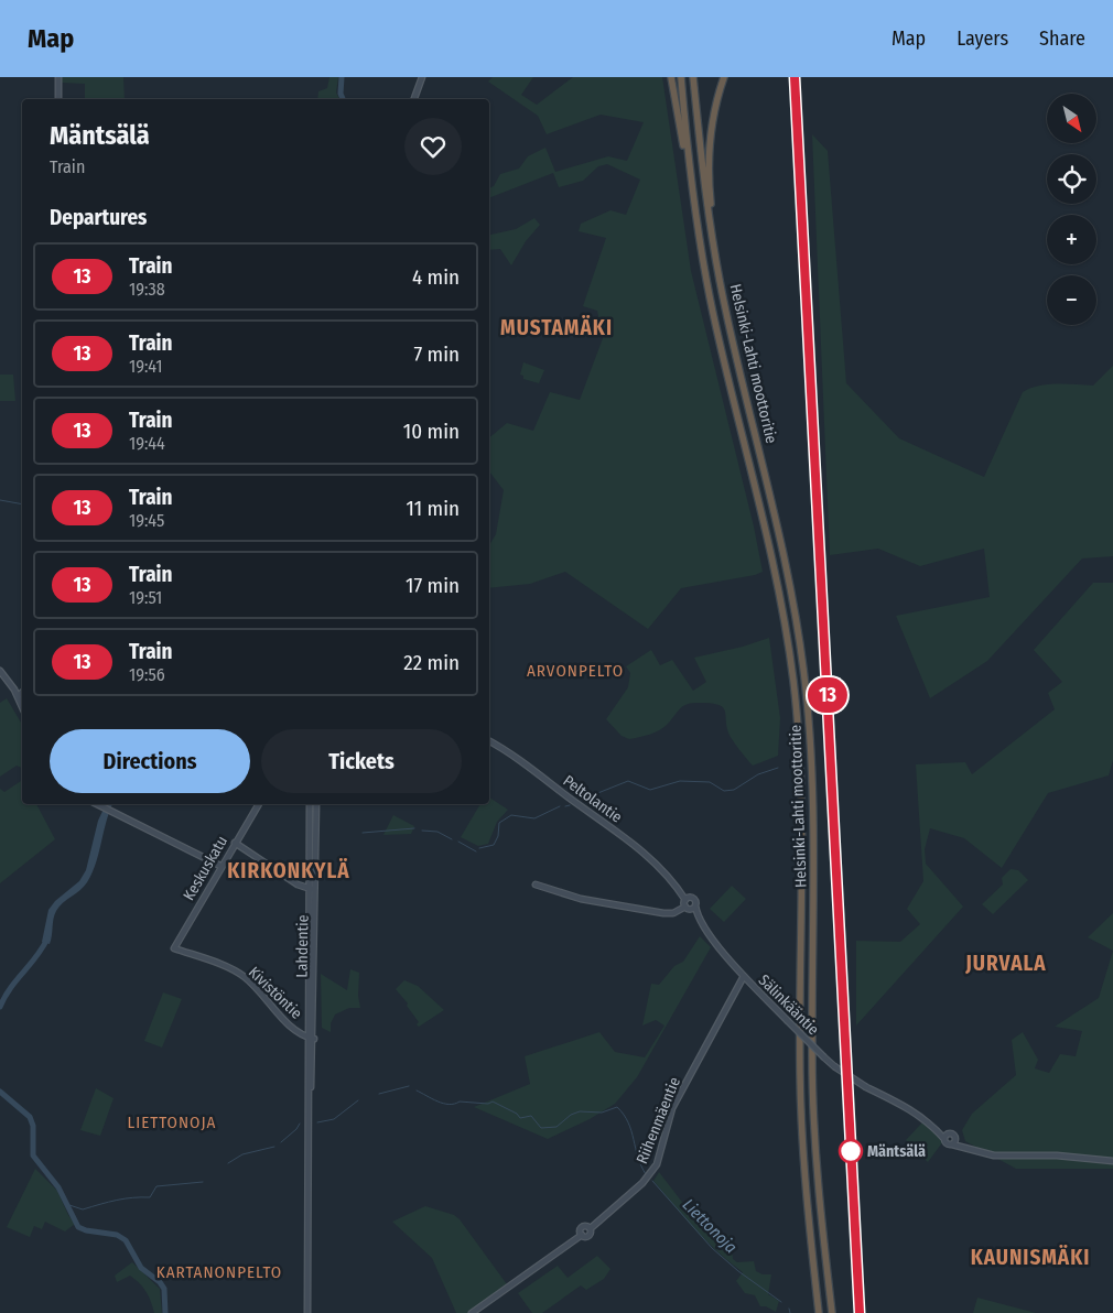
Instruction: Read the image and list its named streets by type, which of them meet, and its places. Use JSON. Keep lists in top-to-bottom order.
{
  "streets": {
    "highway": ["Helsinki-Lahti moottoritie"],
    "main road": [
      "Peltolantie",
      "Keskuskatu",
      "Lahdentie",
      "Kivistöntie",
      "Sälinkääntie",
      "Riihenmäentie"
    ]
  },
  "crossings": [
    ["Peltolantie", "Sälinkääntie"],
    ["Keskuskatu", "Kivistöntie"],
    ["Lahdentie", "Kivistöntie"],
    ["Sälinkääntie", "Riihenmäentie"]
  ],
  "districts": [
    "MUSTAMÄKI",
    "ARVONPELTO",
    "KIRKONKYLÄ",
    "JURVALA",
    "LIETTONOJA",
    "KAUNISMÄKI",
    "KARTANONPELTO"
  ],
  "water": ["Liettonoja"],
  "places": ["Mäntsälä"],
  "north": "bottom right",
  "page": {
    "header": "Map",
    "nav": ["Map", "Layers", "Share"],
    "on_map": "13",
    "map_buttons": ["+", "−"],
    "heading": [
      ["Mäntsälä", "Train"],
      "Departures"
    ],
    "list": [
      {
        "mark": "13",
        "name": "Train",
        "note": "19:38",
        "value": "4 min"
      },
      {
        "mark": "13",
        "name": "Train",
        "note": "19:41",
        "value": "7 min"
      },
      {
        "mark": "13",
        "name": "Train",
        "note": "19:44",
        "value": "10 min"
      },
      {
        "mark": "13",
        "name": "Train",
        "note": "19:45",
        "value": "11 min"
      },
      {
        "mark": "13",
        "name": "Train",
        "note": "19:51",
        "value": "17 min"
      },
      {
        "mark": "13",
        "name": "Train",
        "note": "19:56",
        "value": "22 min"
      }
    ],
    "buttons": ["Directions", "Tickets"]
  }
}
